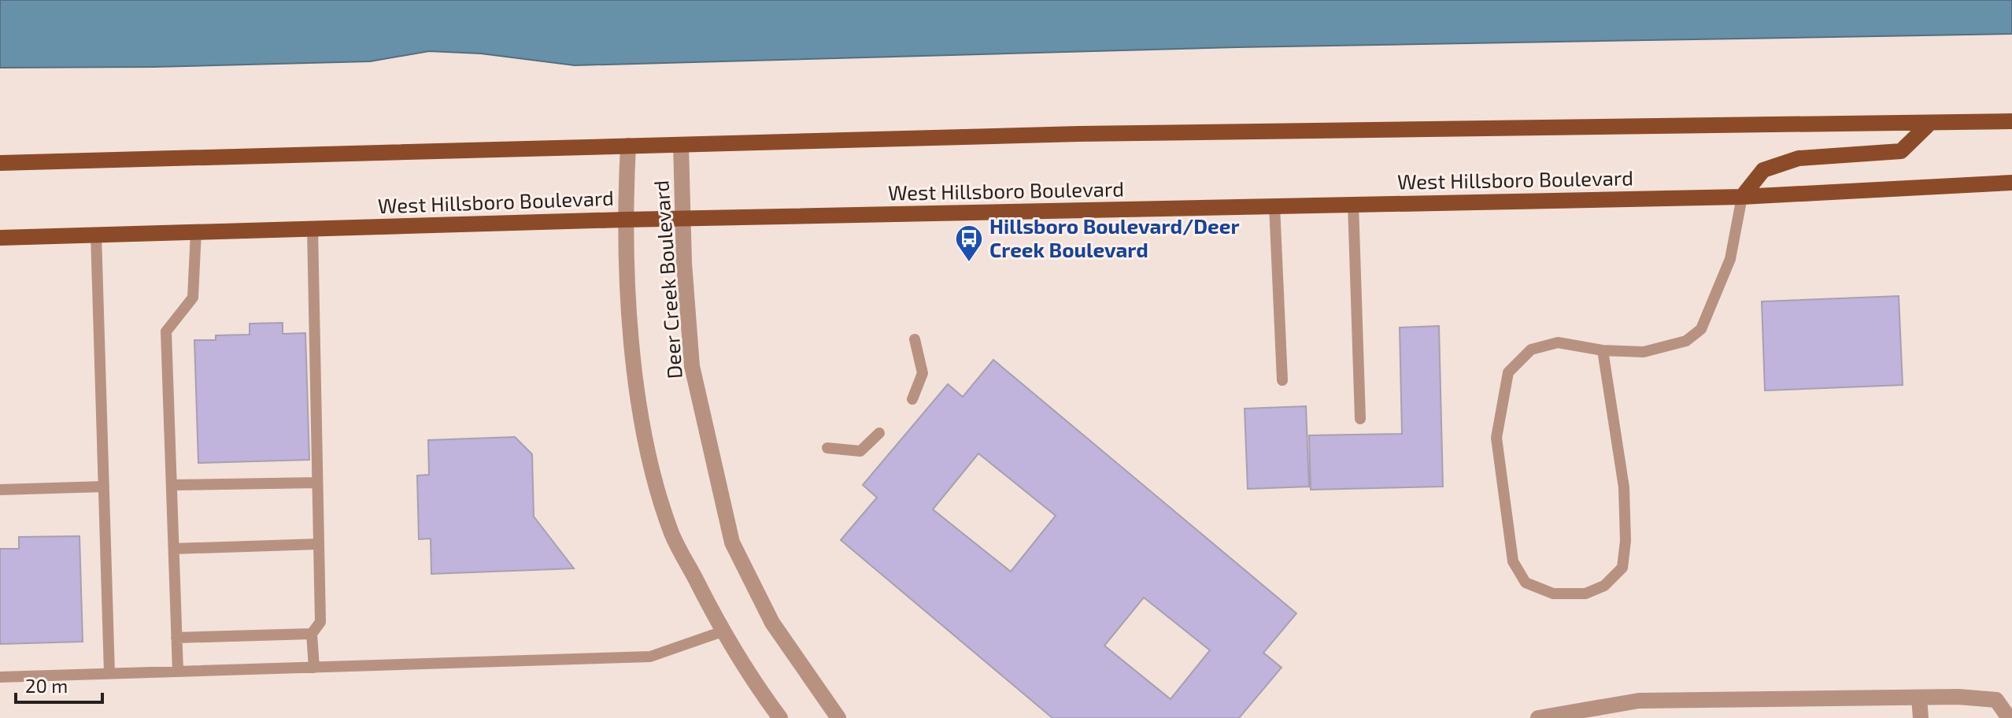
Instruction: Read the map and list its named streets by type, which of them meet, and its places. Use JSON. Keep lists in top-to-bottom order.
{
  "streets": {
    "main road": ["West Hillsboro Boulevard"],
    "street": ["Deer Creek Boulevard"]
  },
  "crossings": [
    ["West Hillsboro Boulevard", "Deer Creek Boulevard"]
  ],
  "places": {
    "bus stop": ["Hillsboro Boulevard/Deer Creek Boulevard"]
  },
  "scale_bar": "20 m"
}
